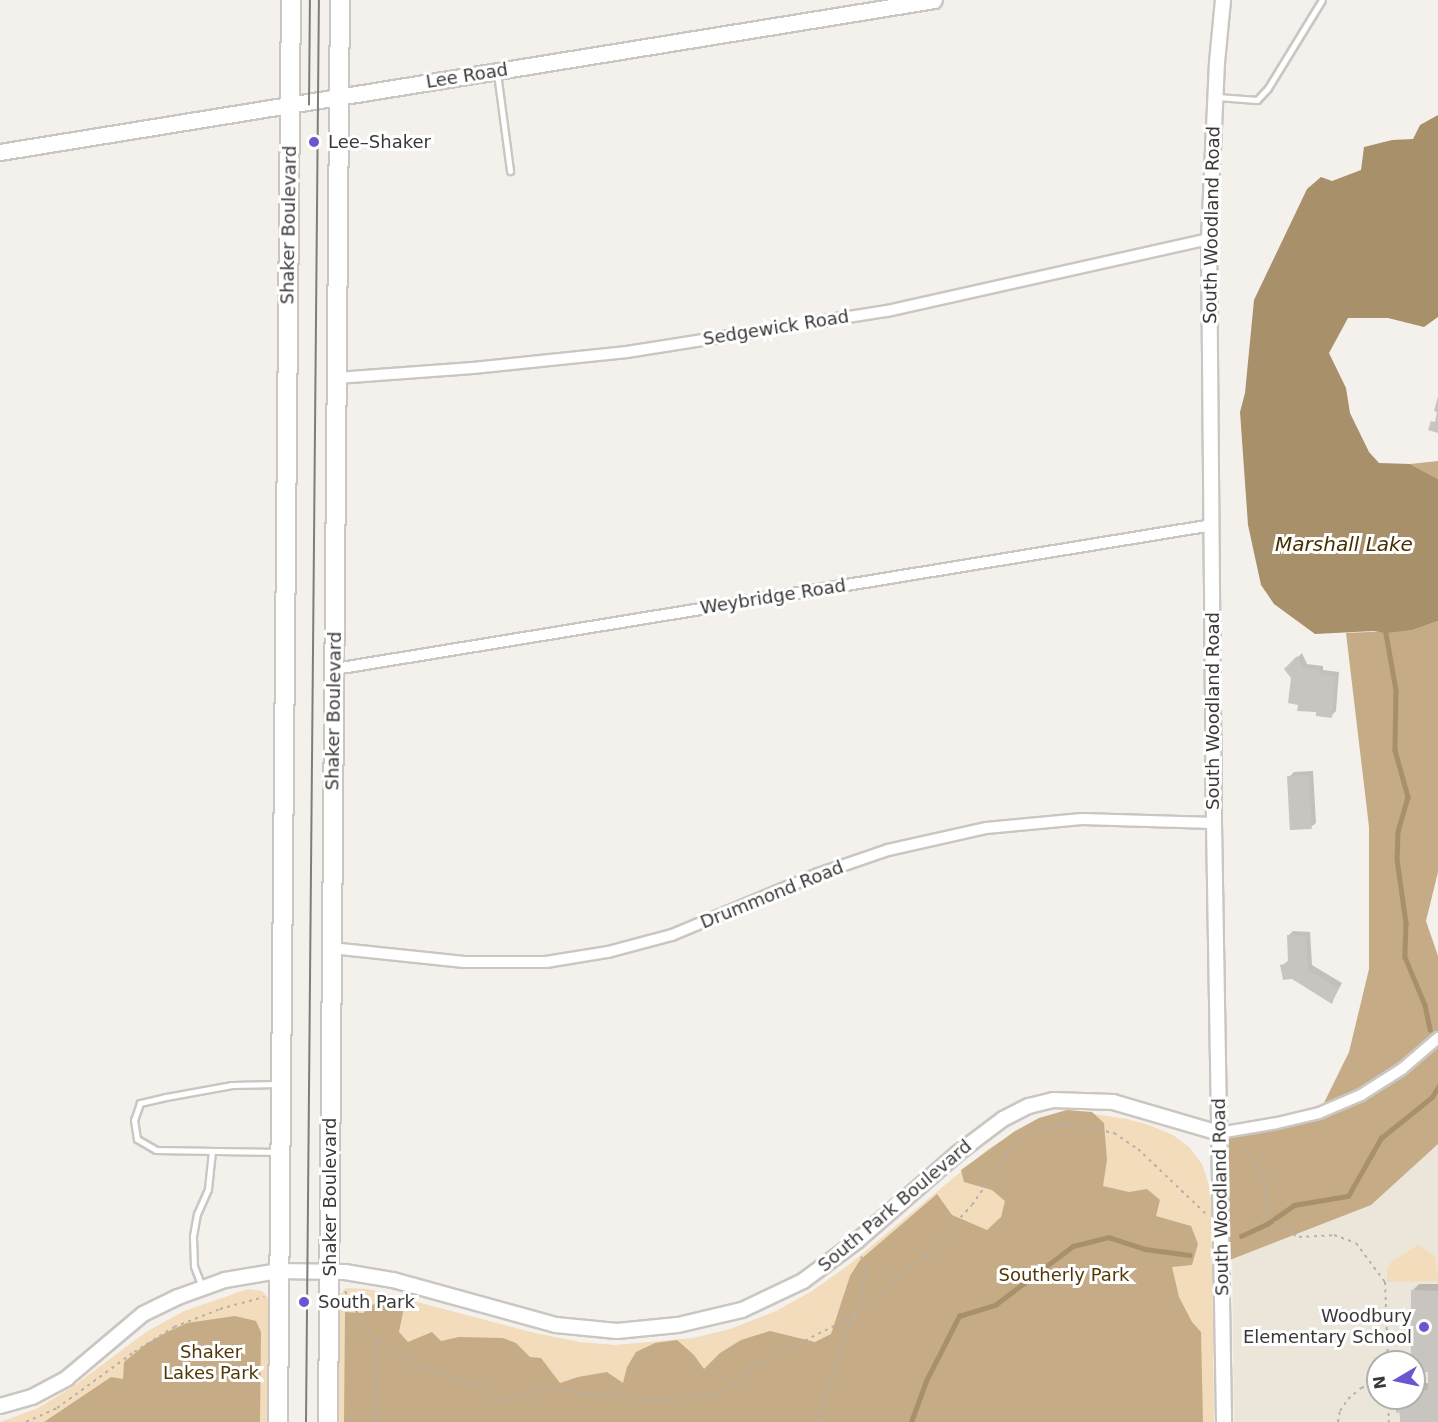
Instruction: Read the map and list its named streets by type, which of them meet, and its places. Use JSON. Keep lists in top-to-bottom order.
{
  "streets": {
    "main road": ["Lee Road", "Shaker Boulevard"],
    "street": [
      "South Woodland Road",
      "Sedgewick Road",
      "Weybridge Road",
      "Drummond Road",
      "South Park Boulevard"
    ]
  },
  "crossings": [
    ["Lee Road", "Shaker Boulevard"],
    ["Shaker Boulevard", "Sedgewick Road"],
    ["Shaker Boulevard", "Weybridge Road"],
    ["Shaker Boulevard", "Drummond Road"],
    ["Shaker Boulevard", "South Park Boulevard"],
    ["South Woodland Road", "Sedgewick Road"],
    ["South Woodland Road", "Weybridge Road"],
    ["South Woodland Road", "Drummond Road"],
    ["South Woodland Road", "South Park Boulevard"]
  ],
  "water": ["Marshall Lake"],
  "parks": ["Southerly Park", "Shaker Lakes Park"],
  "places": ["Lee–Shaker", "South Park", "Woodbury Elementary School"],
  "north": "left"
}
